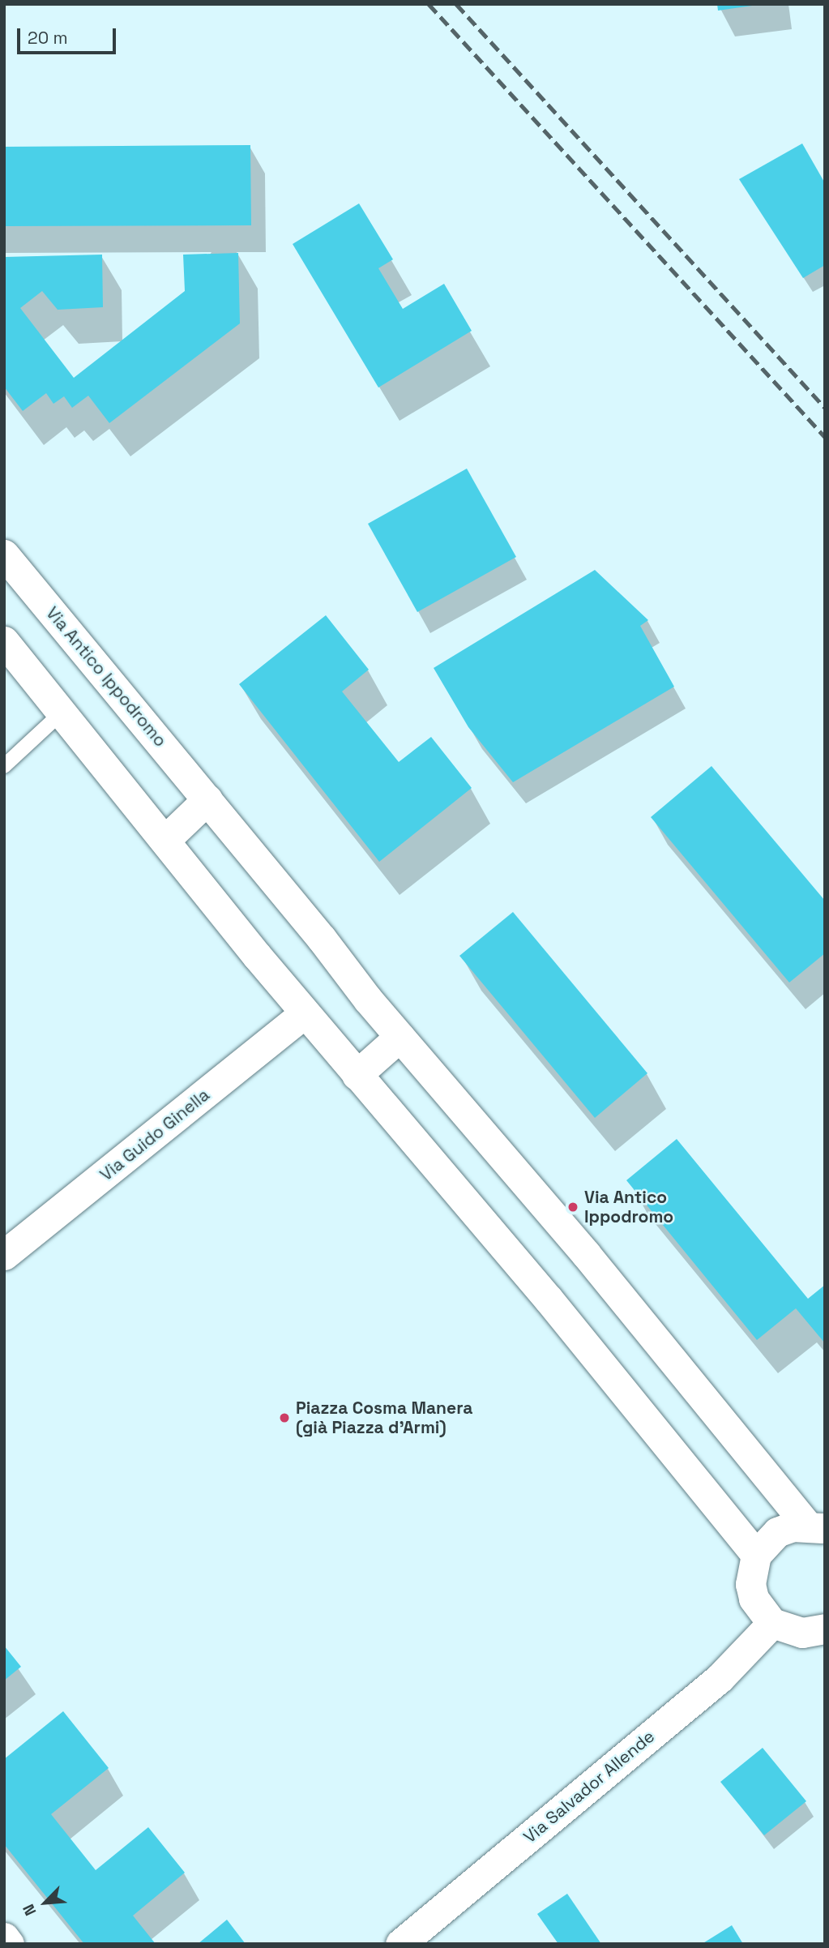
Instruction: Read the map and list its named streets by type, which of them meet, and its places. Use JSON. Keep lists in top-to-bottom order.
{
  "streets": {
    "street": ["Via Antico Ippodromo", "Via Guido Ginella", "Via Salvador Allende"]
  },
  "places": ["Via Antico Ippodromo", "Piazza Cosma Manera (già Piazza d'Armi)"],
  "scale_bar": "20 m",
  "north": "bottom left"
}
